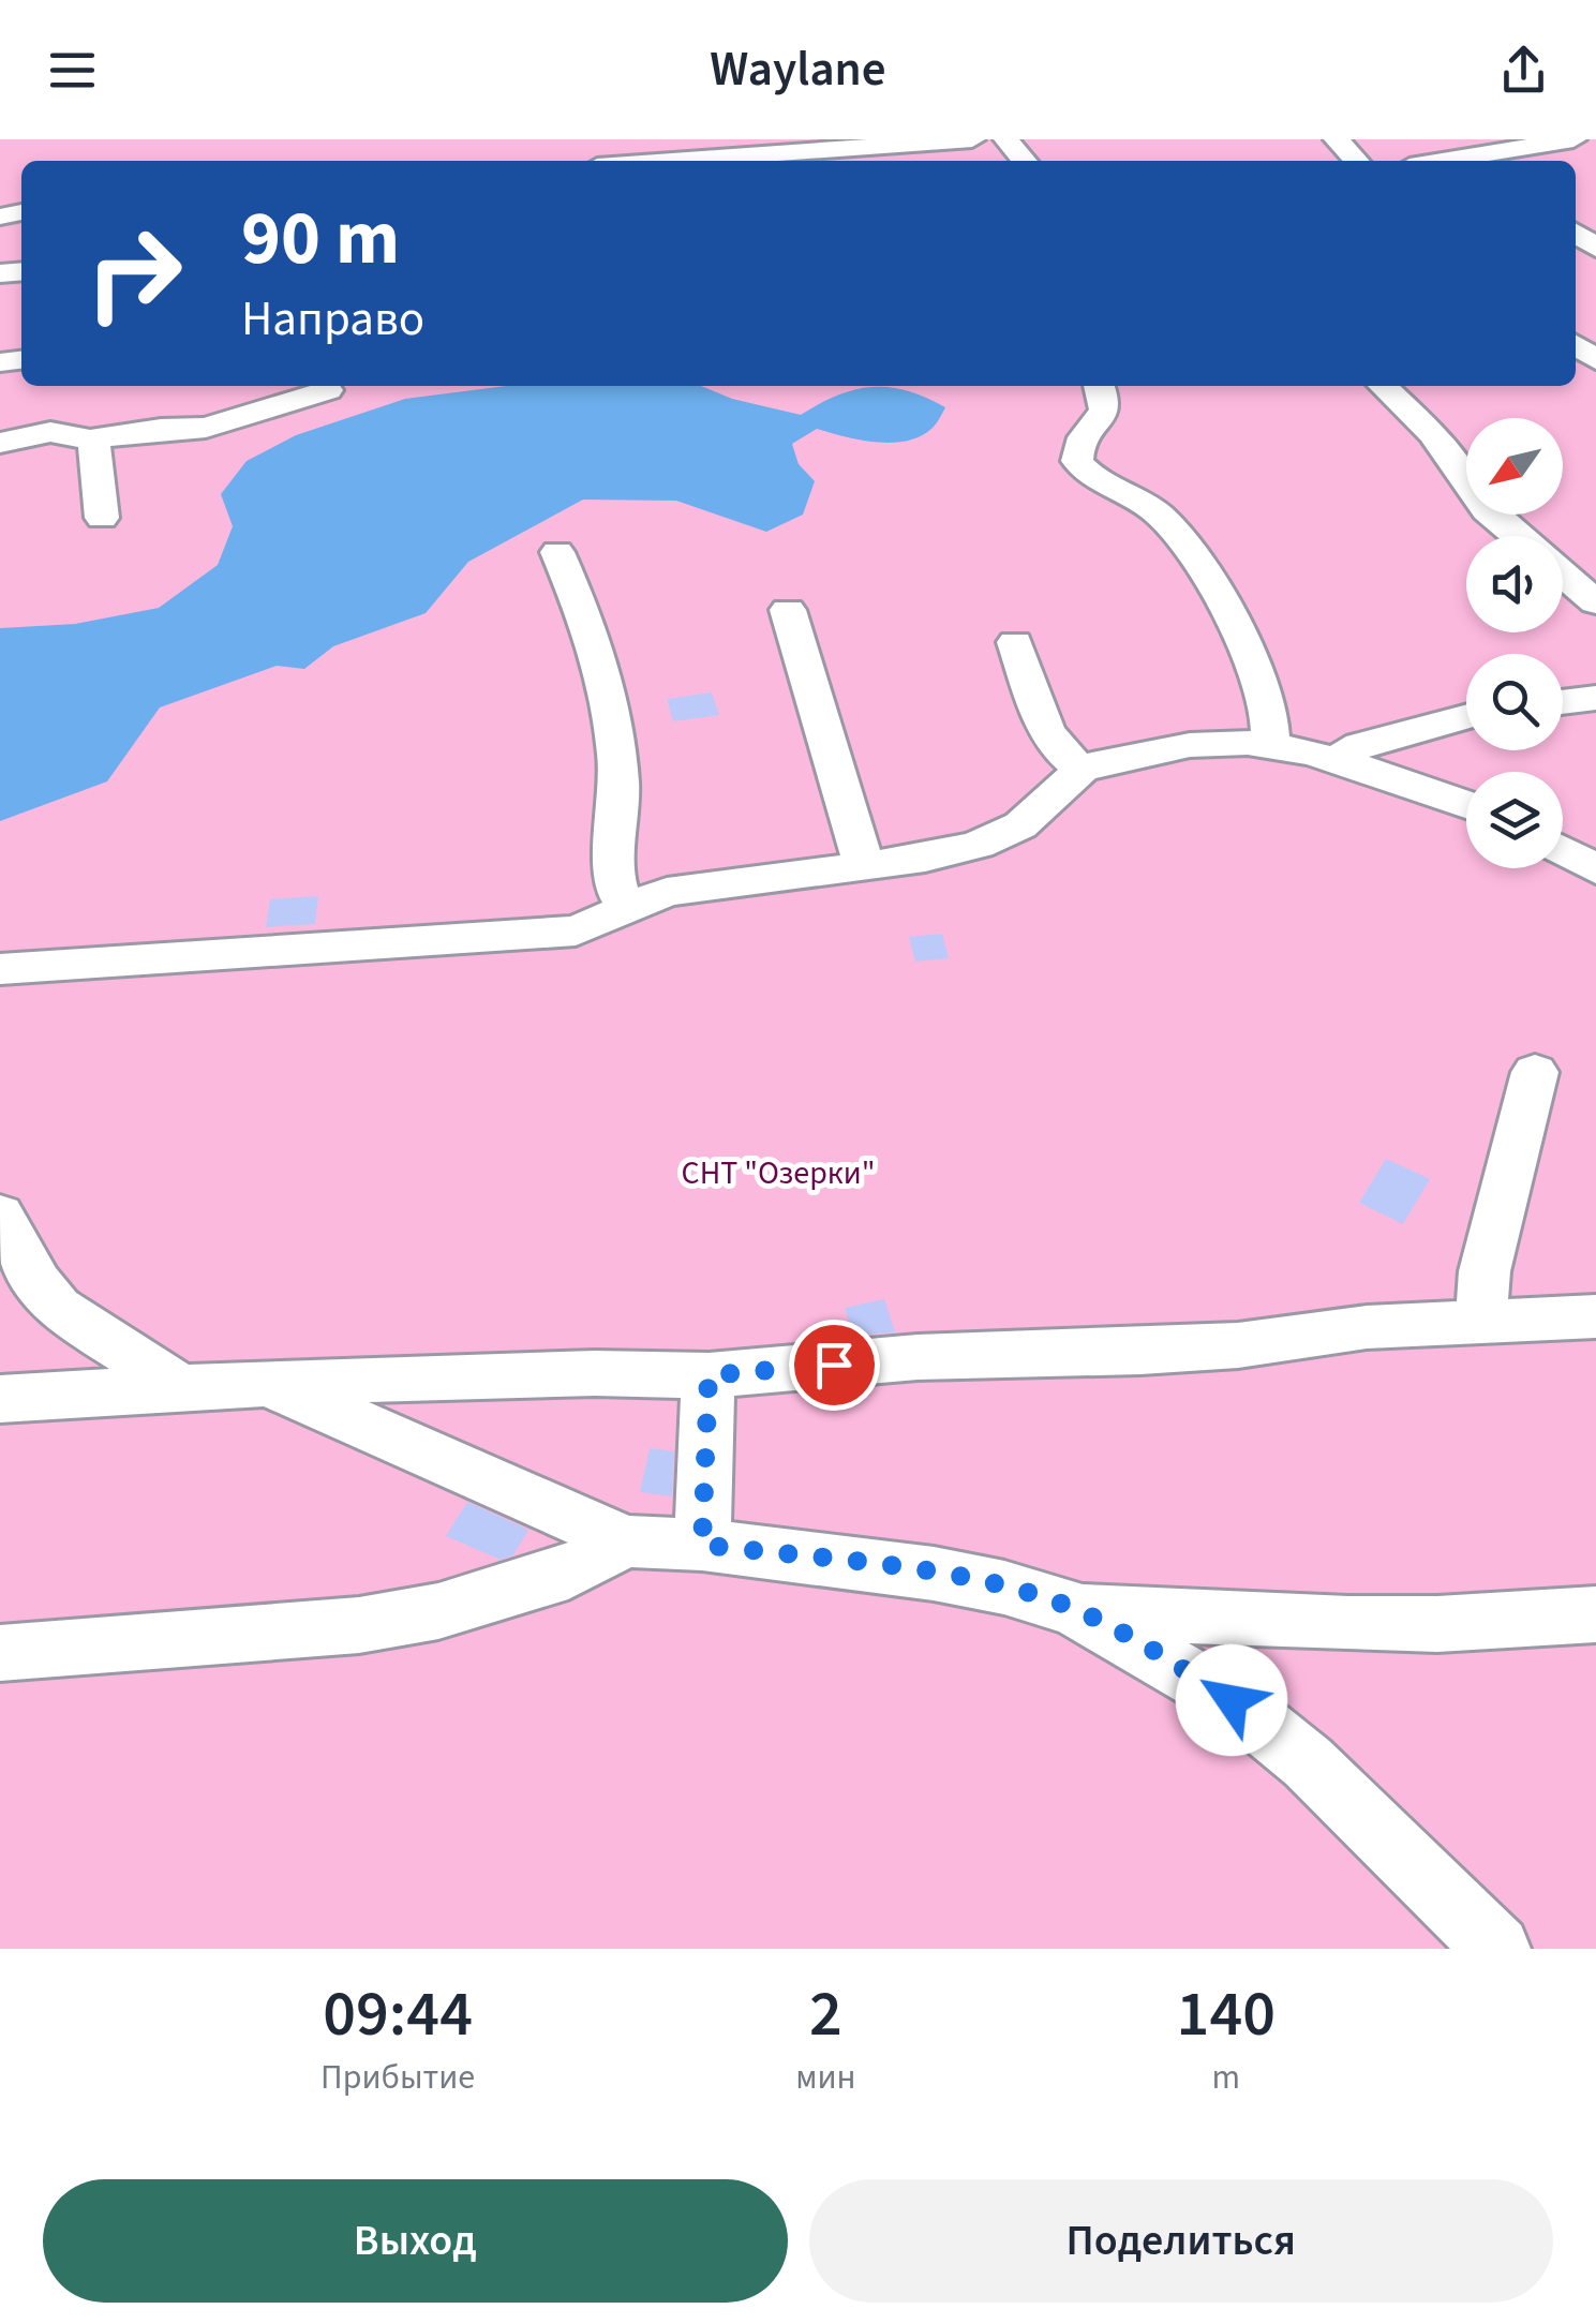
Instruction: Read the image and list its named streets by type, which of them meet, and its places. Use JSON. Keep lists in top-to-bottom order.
{
  "parks": ["СНТ \"Озерки\""],
  "north": "bottom left",
  "page": {
    "header": "Waylane",
    "turn": ["90 m", "Направо"],
    "eta": [
      "09:44",
      "Прибытие",
      "2",
      "мин",
      "140",
      "m"
    ],
    "buttons": ["Выход", "Поделиться"]
  }
}
